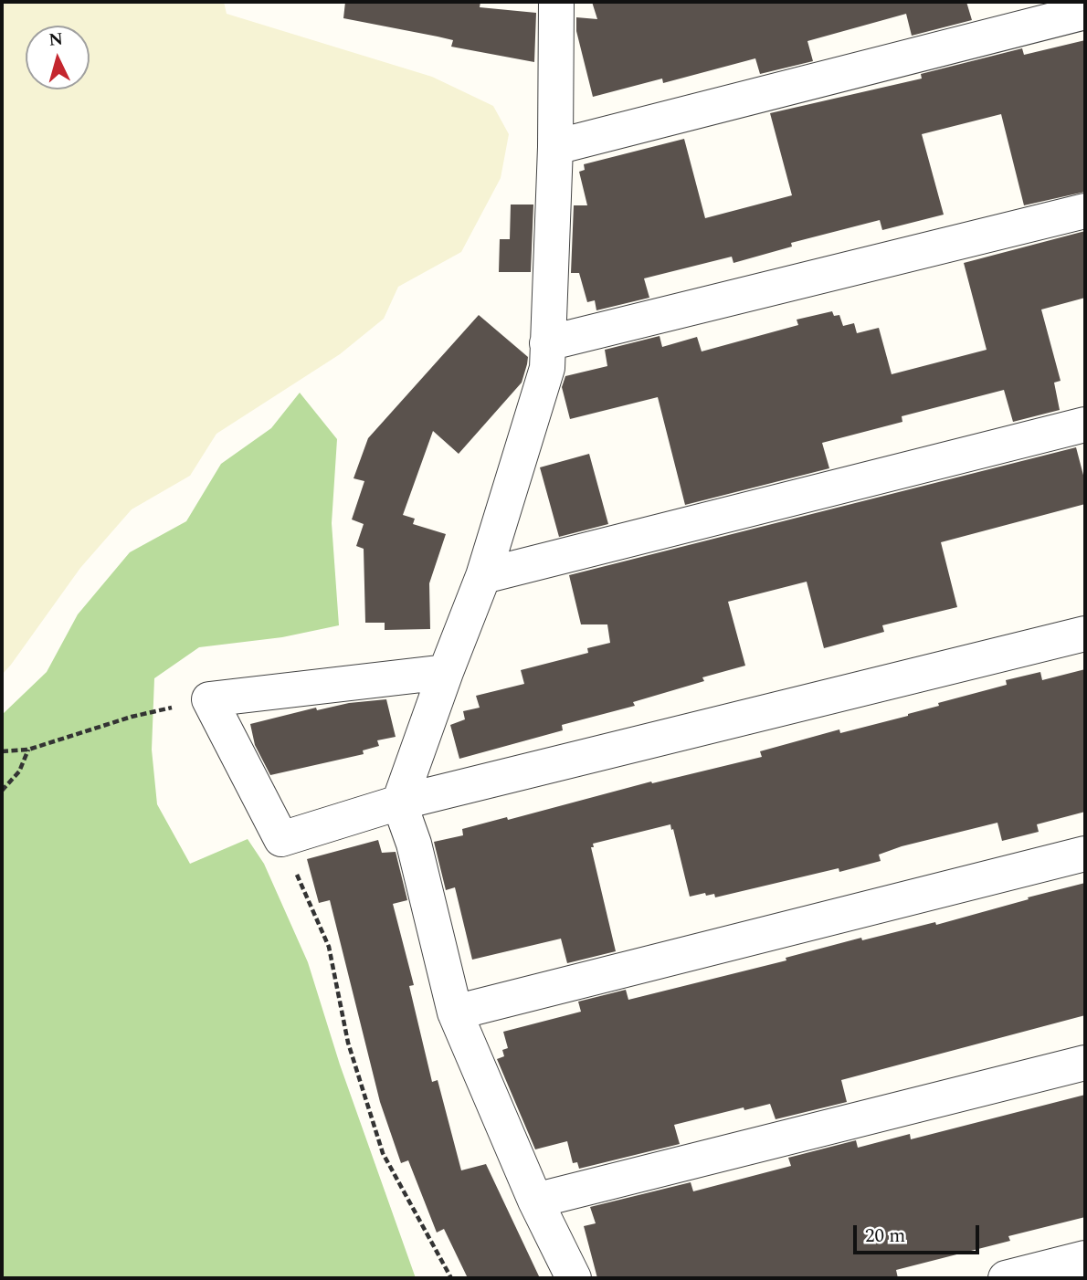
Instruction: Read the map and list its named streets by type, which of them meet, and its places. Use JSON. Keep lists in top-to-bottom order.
{
  "scale_bar": "20 m",
  "north": "top"
}
